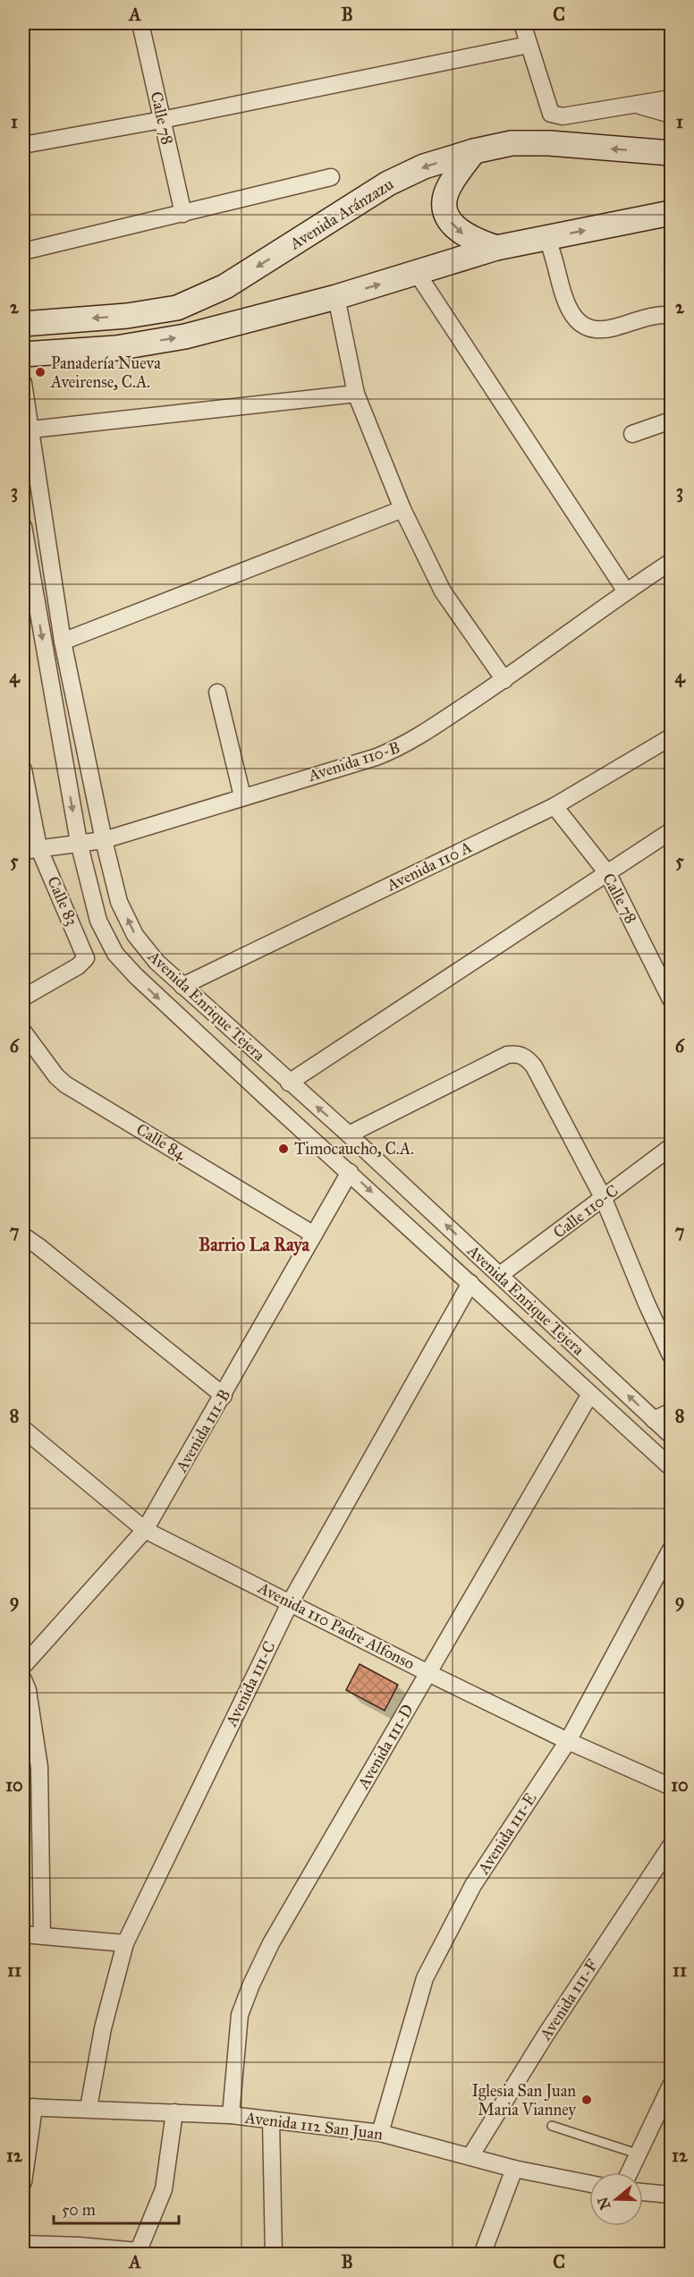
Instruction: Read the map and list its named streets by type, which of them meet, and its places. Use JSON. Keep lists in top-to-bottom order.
{
  "streets": {
    "main road": ["Avenida Aránzazu"],
    "street": [
      "Calle 78",
      "Avenida 110-B",
      "Avenida 110 A",
      "Calle 83",
      "Avenida Enrique Tejera",
      "Calle 84",
      "Calle 110-C",
      "Avenida 111-B",
      "Avenida 110 Padre Alfonso",
      "Avenida 111-C",
      "Avenida 111-D",
      "Avenida 111-E",
      "Avenida 111-F",
      "Avenida 112 San Juan"
    ]
  },
  "crossings": [
    ["Calle 78", "Avenida 110 A"],
    ["Avenida 110-B", "Calle 83"],
    ["Avenida 110-B", "Avenida Enrique Tejera"],
    ["Avenida 110 A", "Avenida Enrique Tejera"],
    ["Avenida Enrique Tejera", "Calle 110-C"],
    ["Avenida Enrique Tejera", "Avenida 111-B"],
    ["Avenida Enrique Tejera", "Avenida 111-C"],
    ["Avenida Enrique Tejera", "Avenida 111-D"],
    ["Calle 84", "Avenida 111-B"],
    ["Avenida 111-B", "Avenida 110 Padre Alfonso"],
    ["Avenida 110 Padre Alfonso", "Avenida 111-C"],
    ["Avenida 110 Padre Alfonso", "Avenida 111-D"],
    ["Avenida 110 Padre Alfonso", "Avenida 111-E"],
    ["Avenida 111-C", "Avenida 112 San Juan"],
    ["Avenida 111-D", "Avenida 112 San Juan"],
    ["Avenida 111-E", "Avenida 112 San Juan"],
    ["Avenida 111-F", "Avenida 112 San Juan"]
  ],
  "districts": ["Barrio La Raya"],
  "places": ["Panadería Nueva Aveirense, C.A.", "Timocaucho, C.A.", "Iglesia San Juan Maria Vianney"],
  "scale_bar": "50 m",
  "north": "left",
  "grid": {
    "columns": ["A", "B", "C"],
    "rows": [
      "1",
      "2",
      "3",
      "4",
      "5",
      "6",
      "7",
      "8",
      "9",
      "10",
      "11",
      "12"
    ]
  }
}
